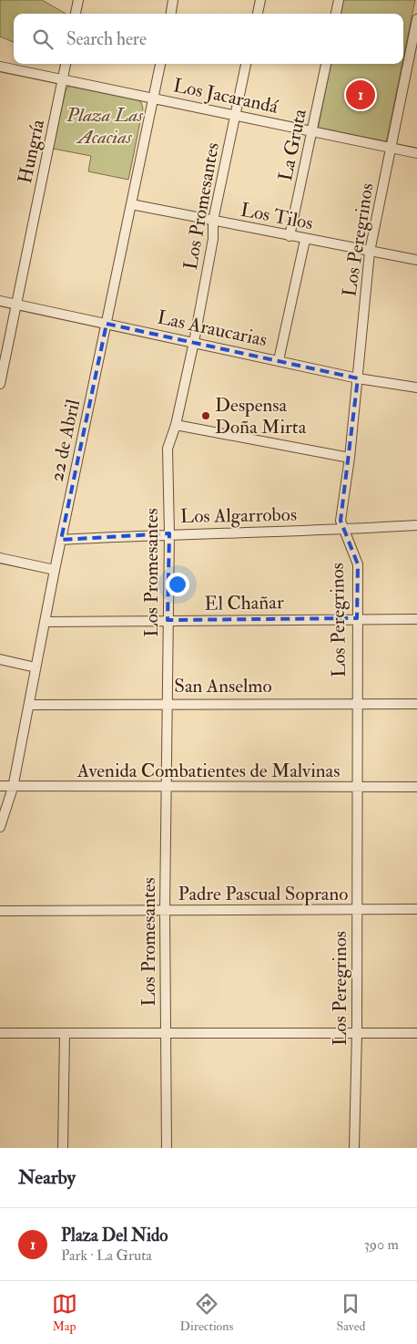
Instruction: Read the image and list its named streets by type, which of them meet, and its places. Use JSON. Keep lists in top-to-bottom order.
{
  "streets": {
    "street": [
      "Los Jacarandá",
      "La Gruta",
      "Hungría",
      "Los Promesantes",
      "Los Tilos",
      "Los Peregrinos",
      "Las Araucarias",
      "22 de Abril",
      "Los Algarrobos",
      "El Chañar",
      "San Anselmo",
      "Avenida Combatientes de Malvinas",
      "Padre Pascual Soprano"
    ]
  },
  "crossings": [
    ["Los Jacarandá", "La Gruta"],
    ["Los Jacarandá", "Hungría"],
    ["Los Jacarandá", "Los Promesantes"],
    ["Los Jacarandá", "Los Peregrinos"],
    ["Los Jacarandá", "22 de Abril"],
    ["La Gruta", "Los Tilos"],
    ["Hungría", "Las Araucarias"],
    ["Los Promesantes", "Los Tilos"],
    ["Los Promesantes", "Las Araucarias"],
    ["Los Promesantes", "Los Algarrobos"],
    ["Los Promesantes", "El Chañar"],
    ["Los Promesantes", "San Anselmo"],
    ["Los Promesantes", "Avenida Combatientes de Malvinas"],
    ["Los Promesantes", "Padre Pascual Soprano"],
    ["Los Tilos", "Los Peregrinos"],
    ["Los Tilos", "22 de Abril"],
    ["Los Peregrinos", "Las Araucarias"],
    ["Los Peregrinos", "Los Algarrobos"],
    ["Los Peregrinos", "El Chañar"],
    ["Los Peregrinos", "San Anselmo"],
    ["Los Peregrinos", "Avenida Combatientes de Malvinas"],
    ["Los Peregrinos", "Padre Pascual Soprano"],
    ["Las Araucarias", "22 de Abril"],
    ["22 de Abril", "Los Algarrobos"],
    ["22 de Abril", "El Chañar"],
    ["22 de Abril", "San Anselmo"],
    ["22 de Abril", "Avenida Combatientes de Malvinas"]
  ],
  "parks": ["Plaza Las Acacias"],
  "places": ["Despensa Doña Mirta"],
  "page": {
    "search": "Search here",
    "pins": "1",
    "heading": "Nearby",
    "list": [
      {
        "mark": "1",
        "name": "Plaza Del Nido",
        "note": "Park · La Gruta",
        "value": "390 m"
      }
    ],
    "nav": ["Map", "Directions", "Saved"]
  }
}
